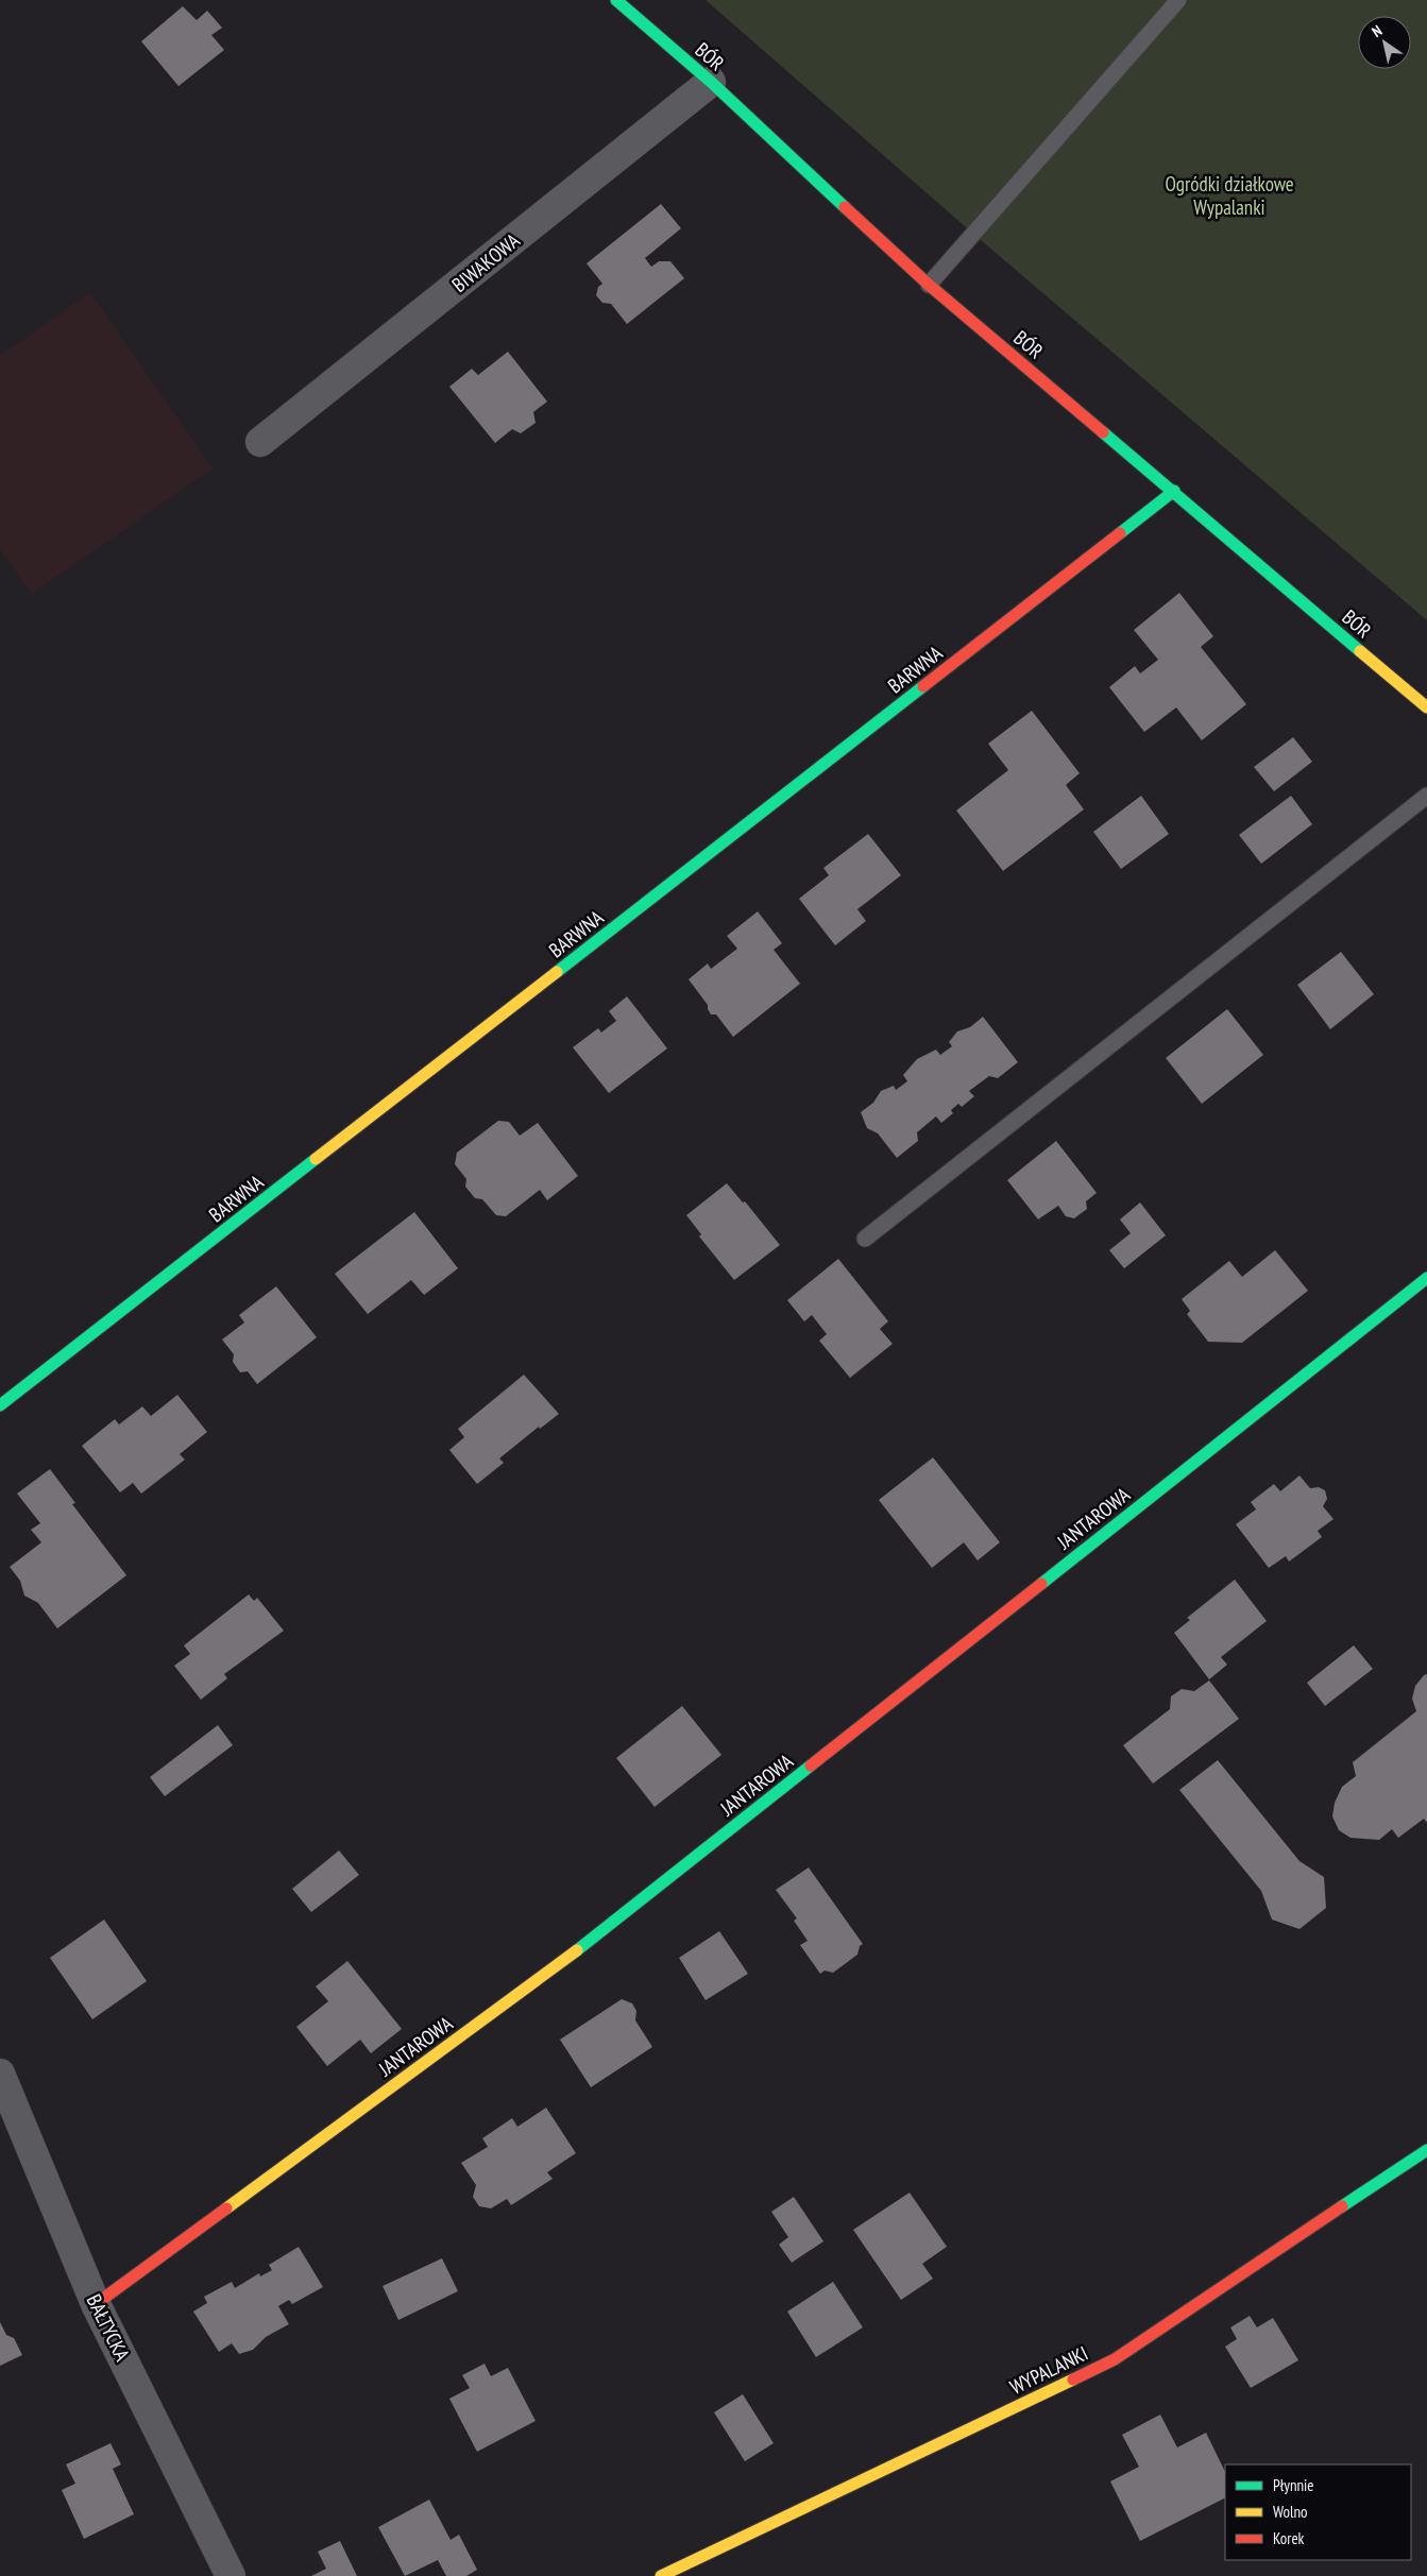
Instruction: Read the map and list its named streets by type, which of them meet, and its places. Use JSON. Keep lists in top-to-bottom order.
{
  "streets": {
    "street": [
      "BÓR",
      "BIWAKOWA",
      "BARWNA",
      "JANTAROWA",
      "BAŁTYCKA",
      "WYPALANKI"
    ]
  },
  "crossings": [
    ["BÓR", "BIWAKOWA"],
    ["BÓR", "BARWNA"],
    ["JANTAROWA", "BAŁTYCKA"]
  ],
  "parks": ["Ogródki działkowe Wypalanki"],
  "legend": ["Płynnie", "Wolno", "Korek"],
  "north": "top left"
}
